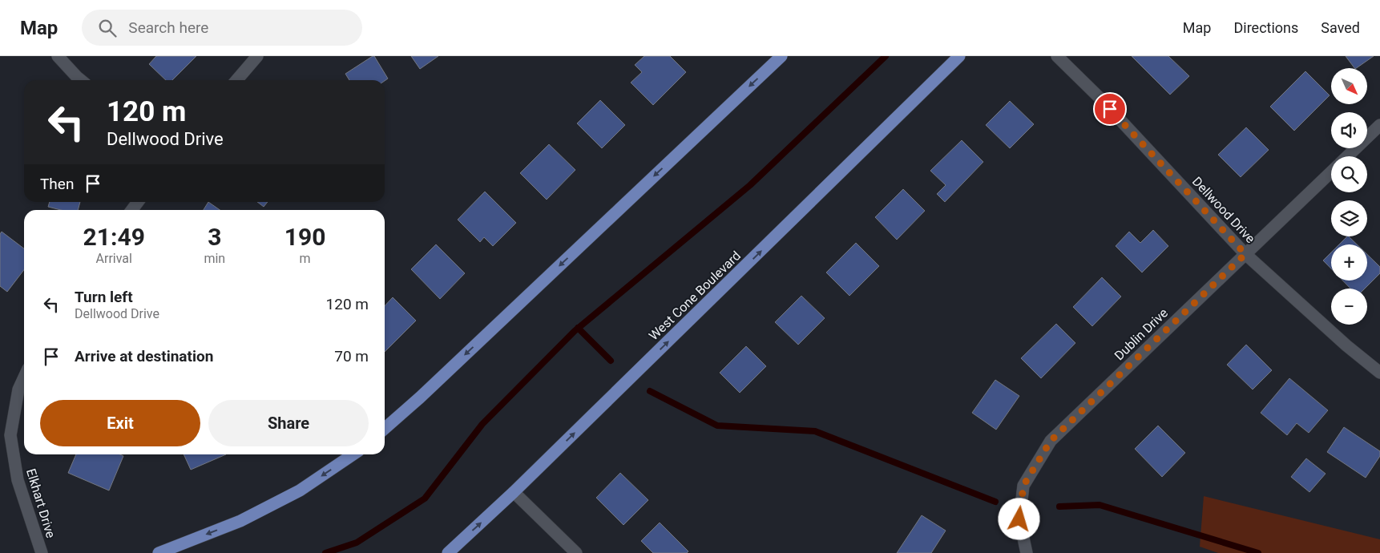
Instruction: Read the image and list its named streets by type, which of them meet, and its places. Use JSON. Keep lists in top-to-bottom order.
{
  "streets": {
    "main road": ["West Cone Boulevard"],
    "street": ["Dellwood Drive", "Dublin Drive", "Elkhart Drive"]
  },
  "crossings": [
    ["Dellwood Drive", "Dublin Drive"]
  ],
  "one_way": ["West Cone Boulevard"],
  "north": "bottom right",
  "page": {
    "header": "Map",
    "search": "Search here",
    "nav": ["Map", "Directions", "Saved"],
    "map_buttons": ["+", "−"],
    "turn": ["120 m", "Dellwood Drive"],
    "then": "Then",
    "eta": [
      "21:49",
      "Arrival",
      "3",
      "min",
      "190",
      "m"
    ],
    "list": [
      {
        "name": "Turn left",
        "note": "Dellwood Drive",
        "value": "120 m"
      },
      {
        "name": "Arrive at destination",
        "value": "70 m"
      }
    ],
    "buttons": ["Exit", "Share"]
  }
}
